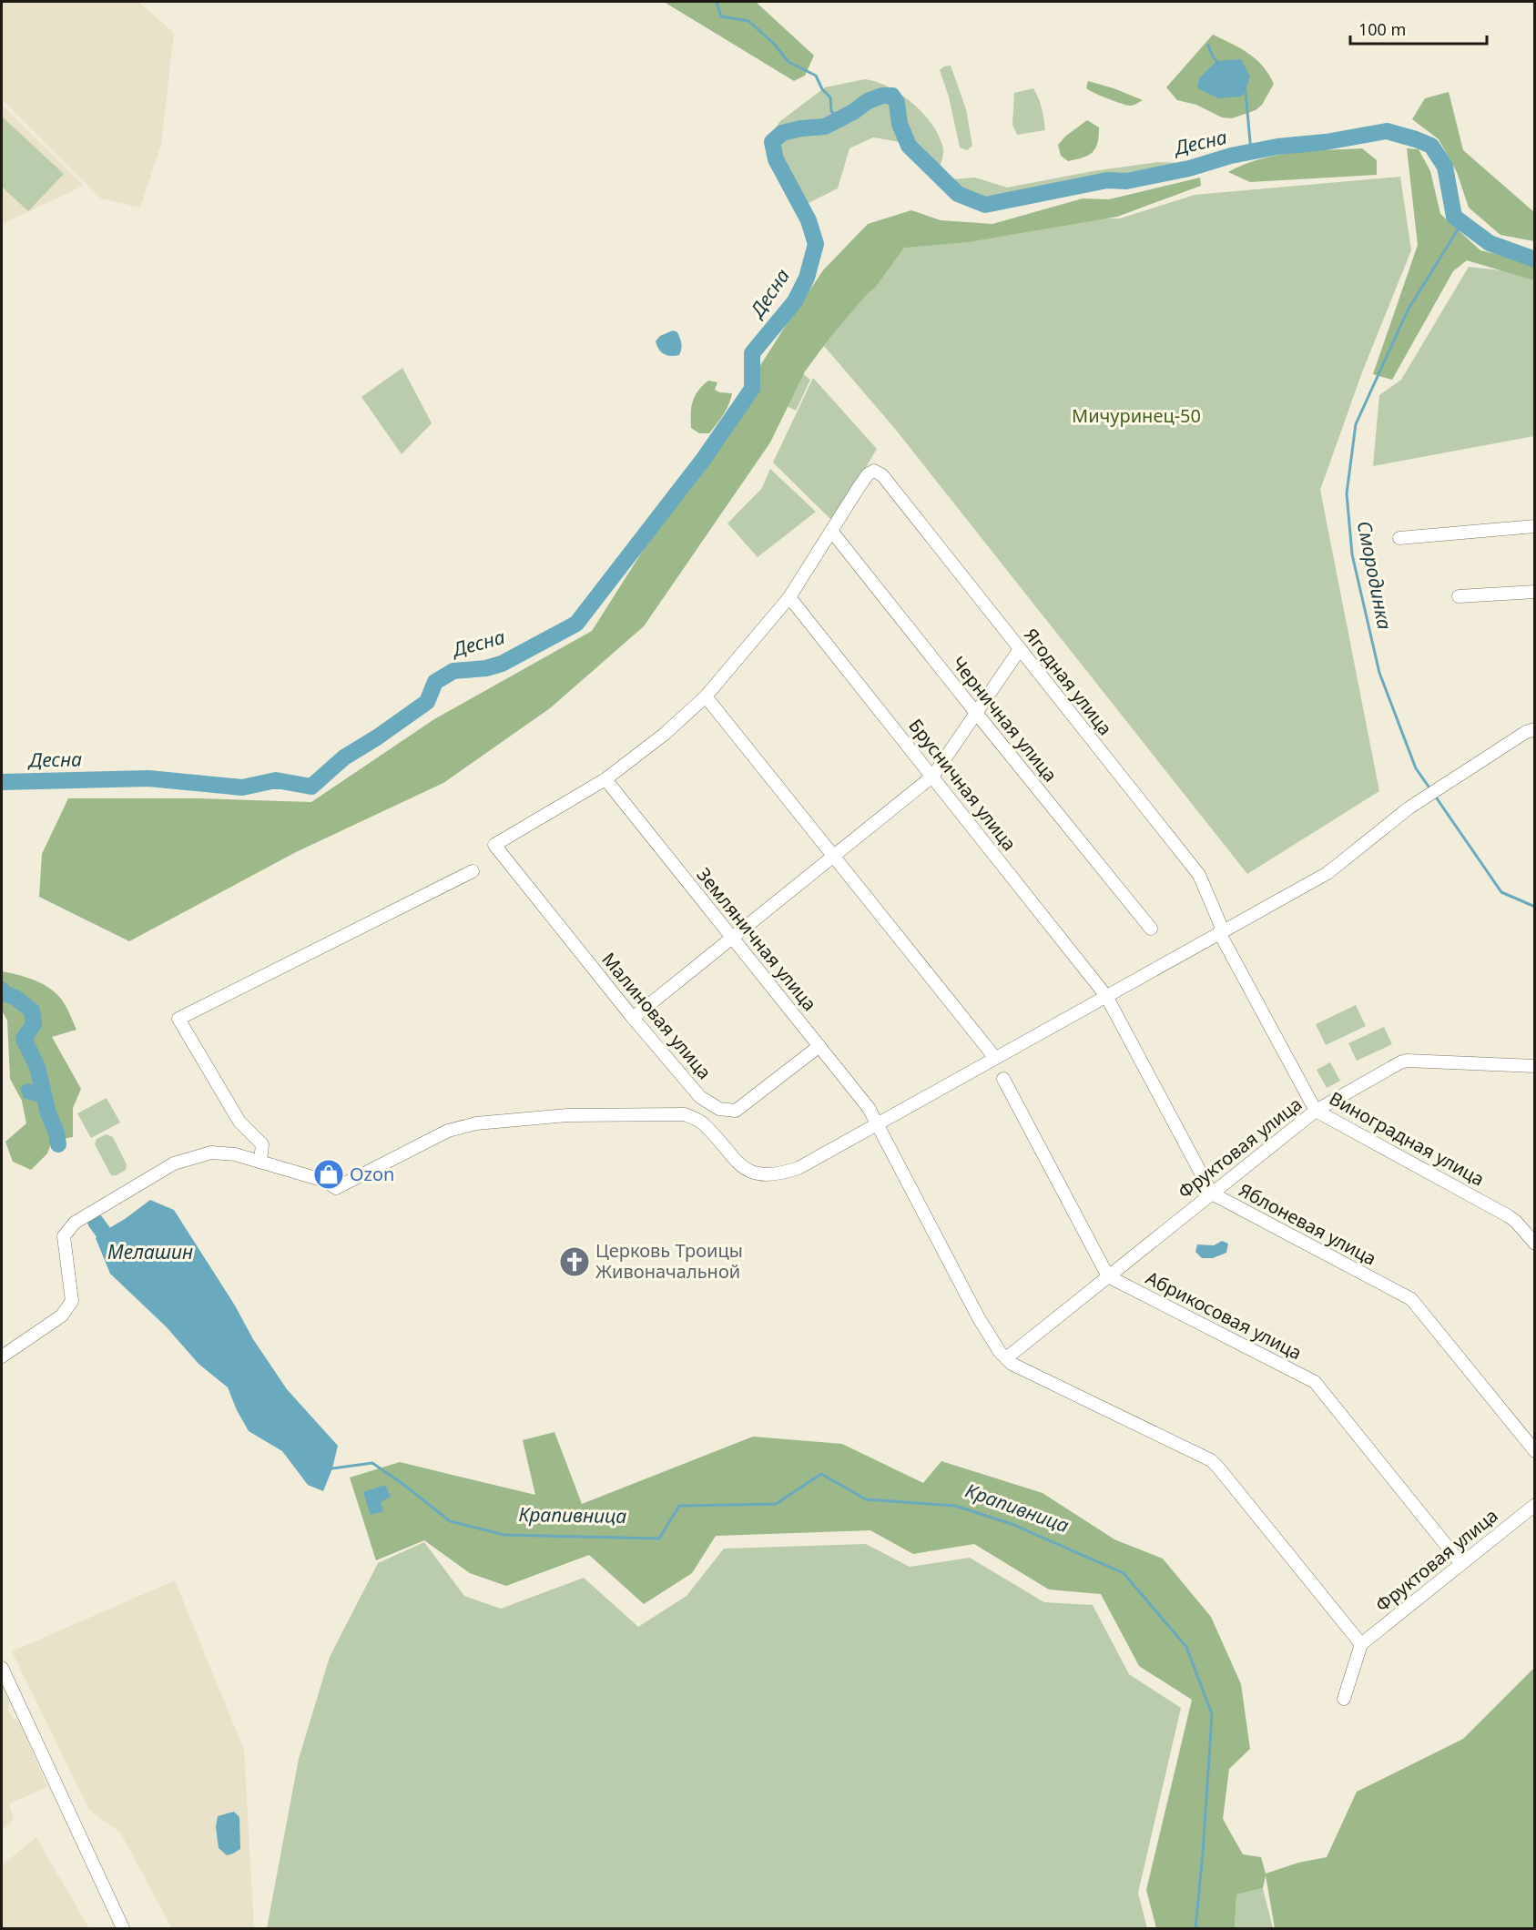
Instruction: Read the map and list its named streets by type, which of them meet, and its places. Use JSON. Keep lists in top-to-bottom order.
{
  "streets": {
    "street": [
      "Ягодная улица",
      "Черничная улица",
      "Брусничная улица",
      "Земляничная улица",
      "Малиновая улица",
      "Виноградная улица",
      "Фруктовая улица",
      "Яблоневая улица",
      "Абрикосовая улица"
    ]
  },
  "crossings": [
    ["Ягодная улица", "Черничная улица"],
    ["Ягодная улица", "Виноградная улица"],
    ["Брусничная улица", "Яблоневая улица"],
    ["Земляничная улица", "Малиновая улица"],
    ["Виноградная улица", "Фруктовая улица"],
    ["Фруктовая улица", "Яблоневая улица"],
    ["Фруктовая улица", "Абрикосовая улица"]
  ],
  "water": [
    "Десна",
    "Смородинка",
    "Мелашин",
    "Крапивница"
  ],
  "parks": ["Мичуринец-50"],
  "places": {
    "shop": ["Ozon"],
    "church": ["Церковь Троицы Живоначальной"]
  },
  "scale_bar": "100 m"
}
